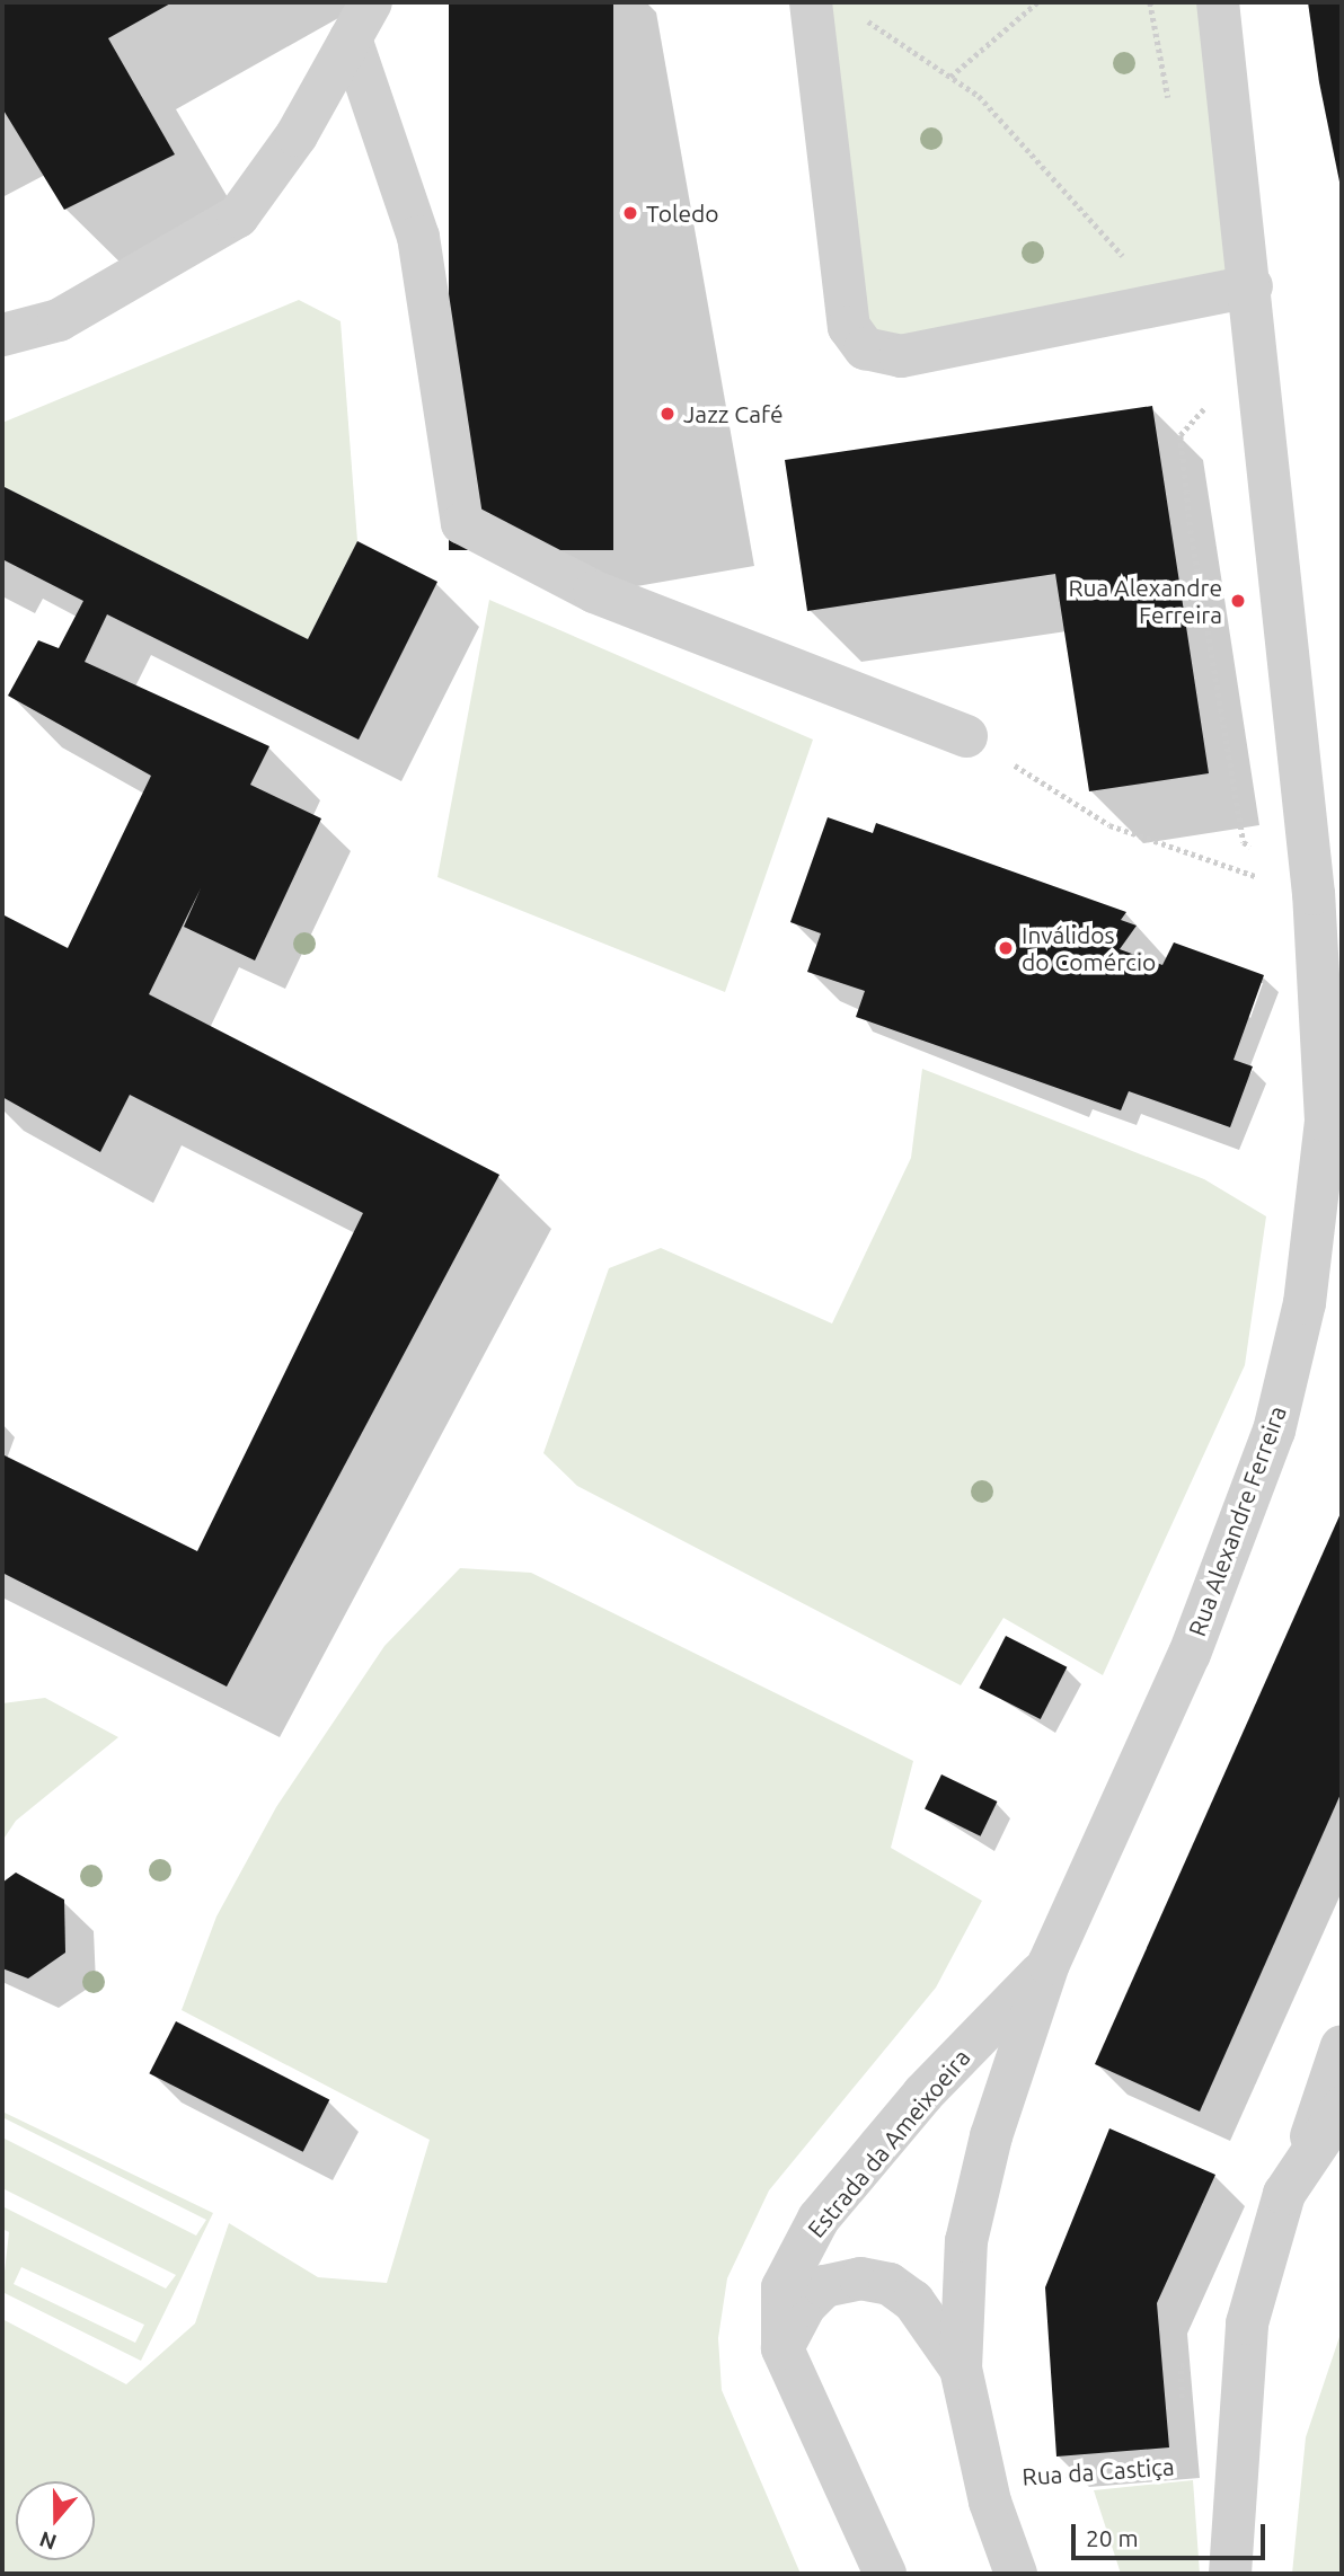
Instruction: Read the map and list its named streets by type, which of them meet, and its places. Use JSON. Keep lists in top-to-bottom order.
{
  "streets": {
    "street": ["Rua Alexandre Ferreira", "Estrada da Ameixoeira"],
    "path": ["Rua da Castiça"]
  },
  "crossings": [
    ["Rua Alexandre Ferreira", "Estrada da Ameixoeira"],
    ["Rua Alexandre Ferreira", "Rua da Castiça"]
  ],
  "places": [
    "Toledo",
    "Jazz Café",
    "Rua Alexandre Ferreira",
    "Inválidos do Comércio"
  ],
  "scale_bar": "20 m",
  "north": "bottom"
}
